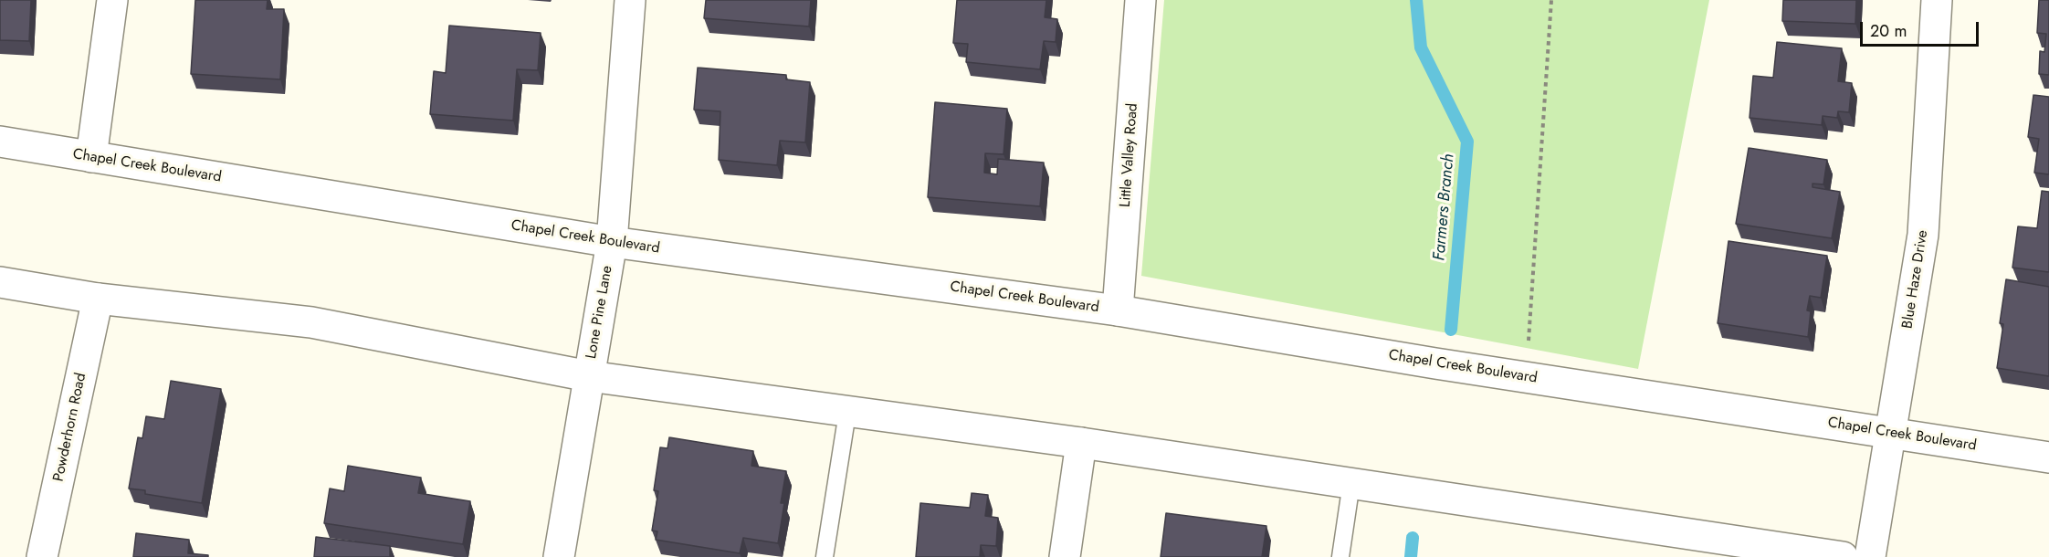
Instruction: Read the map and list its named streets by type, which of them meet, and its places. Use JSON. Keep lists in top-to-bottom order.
{
  "streets": {
    "main road": [
      "Little Valley Road",
      "Chapel Creek Boulevard",
      "Blue Haze Drive",
      "Lone Pine Lane",
      "Powderhorn Road"
    ]
  },
  "crossings": [
    ["Little Valley Road", "Chapel Creek Boulevard"],
    ["Chapel Creek Boulevard", "Blue Haze Drive"],
    ["Chapel Creek Boulevard", "Lone Pine Lane"]
  ],
  "water": ["Farmers Branch"],
  "scale_bar": "20 m"
}
